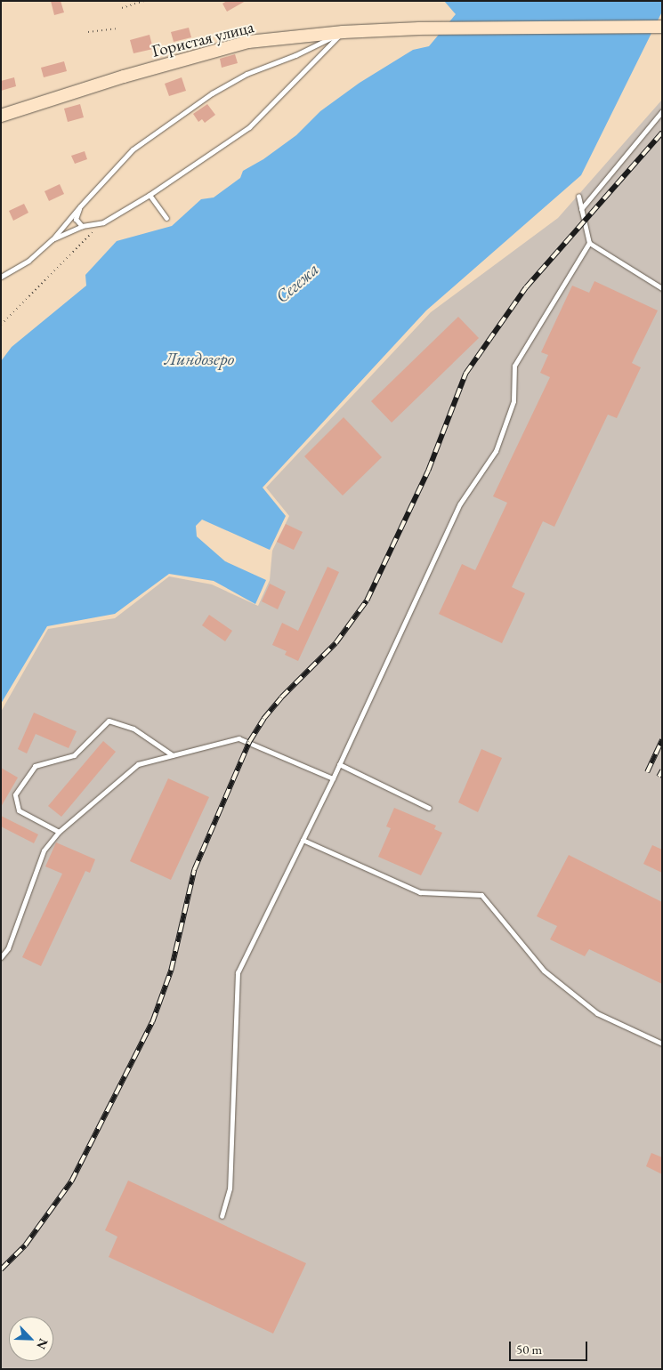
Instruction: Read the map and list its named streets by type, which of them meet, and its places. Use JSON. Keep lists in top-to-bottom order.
{
  "streets": {
    "street": ["Гористая улица"]
  },
  "water": ["Сегежа", "Линдозеро"],
  "scale_bar": "50 m",
  "north": "bottom right"
}
